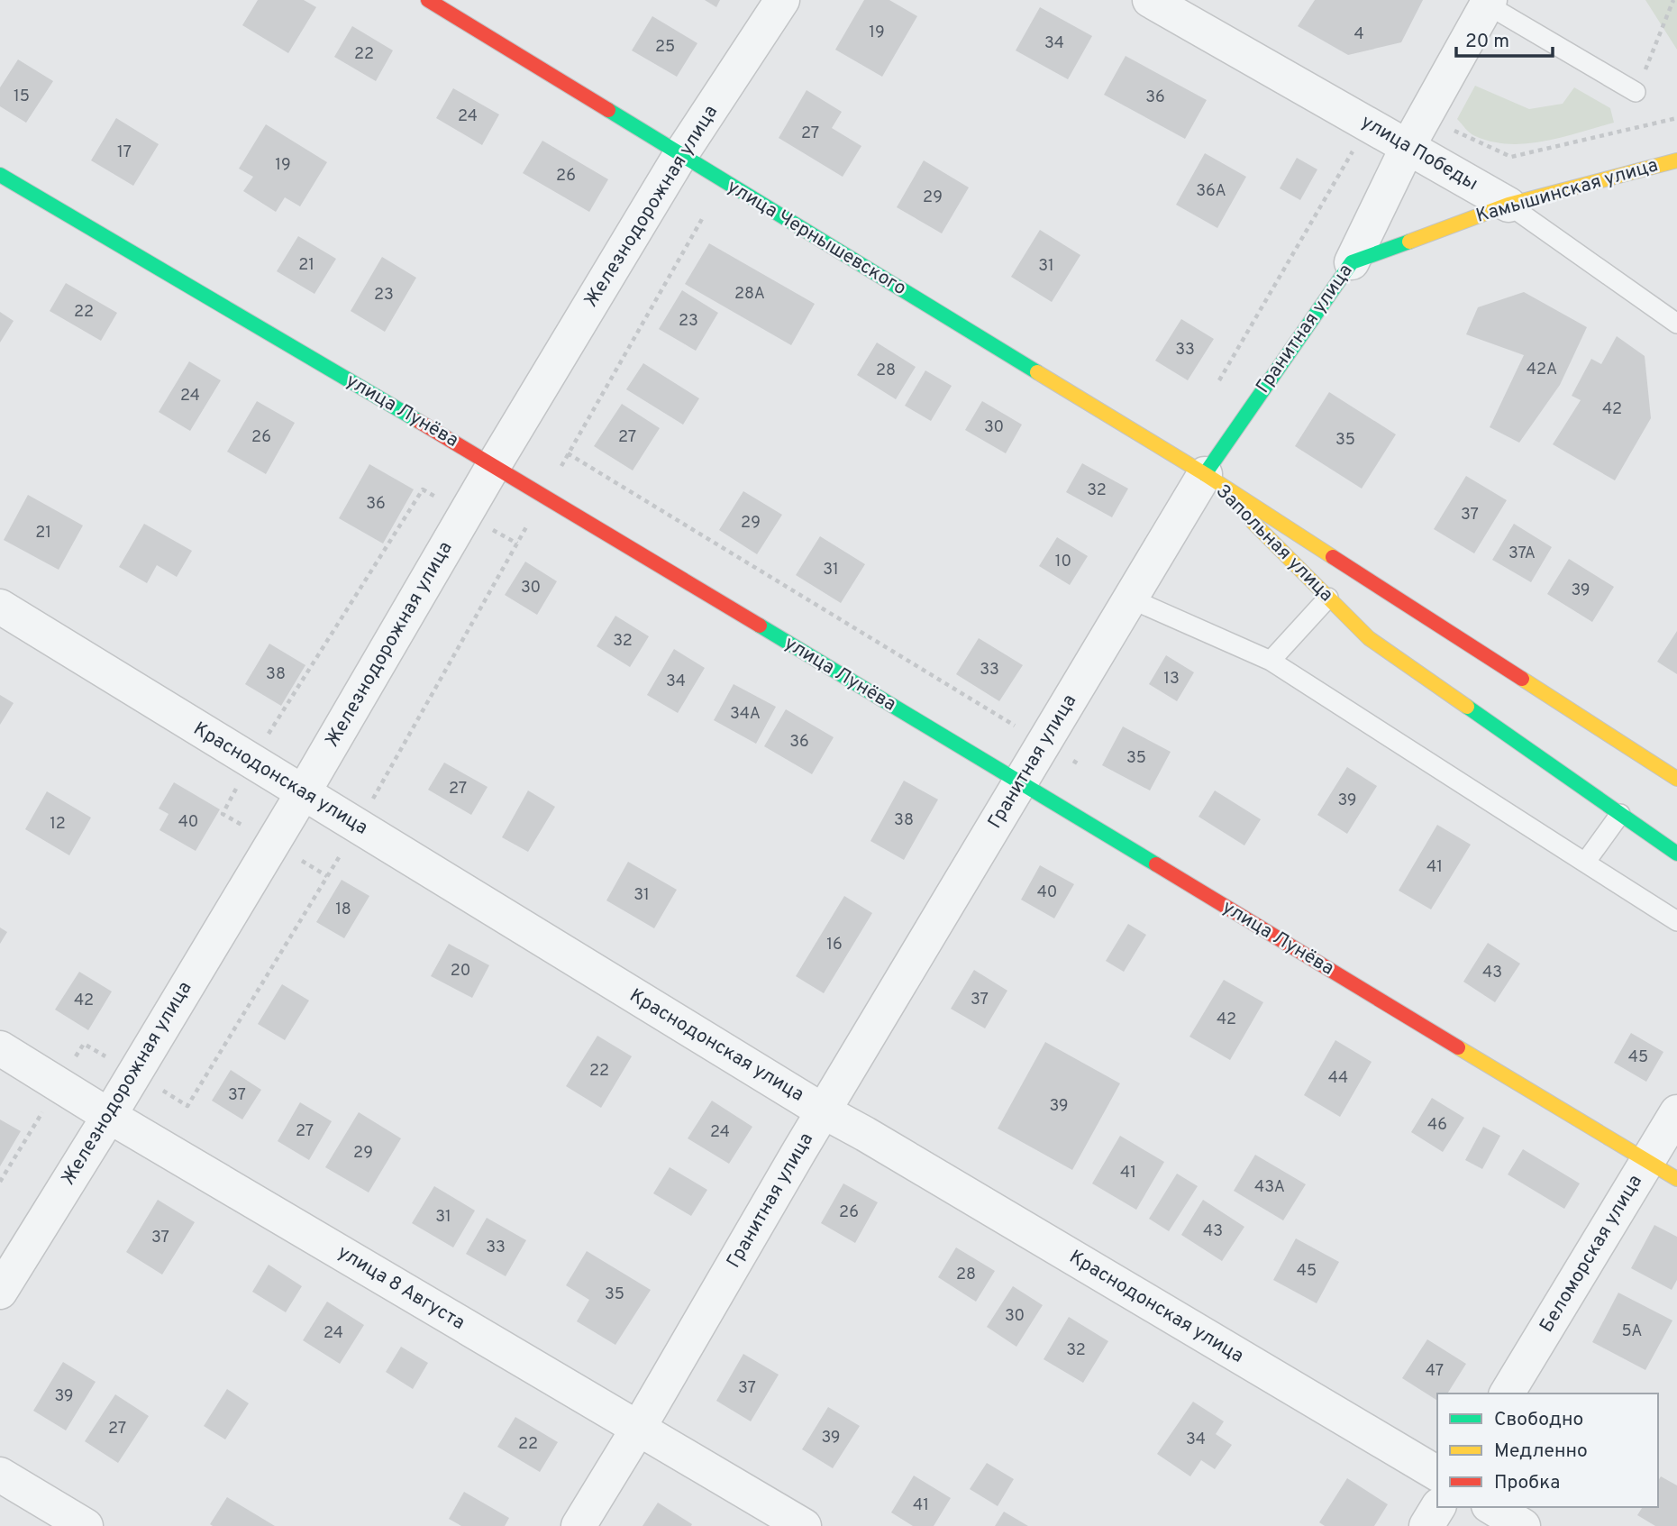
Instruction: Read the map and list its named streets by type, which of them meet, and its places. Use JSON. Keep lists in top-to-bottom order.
{
  "streets": {
    "street": [
      "улица Победы",
      "Камышинская улица",
      "Железнодорожная улица",
      "улица Чернышевского",
      "Гранитная улица",
      "улица Лунёва",
      "Запольная улица",
      "Краснодонская улица",
      "Беломорская улица",
      "улица 8 Августа"
    ]
  },
  "crossings": [
    ["улица Победы", "Камышинская улица"],
    ["улица Победы", "Гранитная улица"],
    ["Камышинская улица", "Гранитная улица"],
    ["Железнодорожная улица", "улица Чернышевского"],
    ["Железнодорожная улица", "улица Лунёва"],
    ["Железнодорожная улица", "Краснодонская улица"],
    ["Железнодорожная улица", "улица 8 Августа"],
    ["улица Чернышевского", "Гранитная улица"],
    ["улица Чернышевского", "Запольная улица"],
    ["Гранитная улица", "улица Лунёва"],
    ["Гранитная улица", "Запольная улица"],
    ["Гранитная улица", "Краснодонская улица"],
    ["Гранитная улица", "улица 8 Августа"],
    ["улица Лунёва", "Беломорская улица"]
  ],
  "house_numbers": [
    "19",
    "4",
    "34",
    "25",
    "22",
    "15",
    "36",
    "24",
    "27",
    "17",
    "19",
    "26",
    "36А",
    "29",
    "21",
    "31",
    "28А",
    "23",
    "22",
    "23",
    "33",
    "42А",
    "28",
    "24",
    "42",
    "30",
    "26",
    "27",
    "35",
    "32",
    "36",
    "37",
    "29",
    "21",
    "37А",
    "10",
    "31",
    "30",
    "39",
    "32",
    "33",
    "38",
    "13",
    "34",
    "34А",
    "36",
    "35",
    "27",
    "39",
    "38",
    "40",
    "12",
    "41",
    "40",
    "31",
    "18",
    "16",
    "20",
    "43",
    "37",
    "42",
    "42",
    "45",
    "22",
    "44",
    "37",
    "39",
    "46",
    "27",
    "24",
    "29",
    "41",
    "43А",
    "26",
    "31",
    "43",
    "37",
    "33",
    "45",
    "28",
    "35",
    "30",
    "5А",
    "24",
    "32",
    "47",
    "37",
    "39",
    "27",
    "39",
    "34",
    "22",
    "41"
  ],
  "legend": ["Свободно", "Медленно", "Пробка"],
  "scale_bar": "20 m"
}
